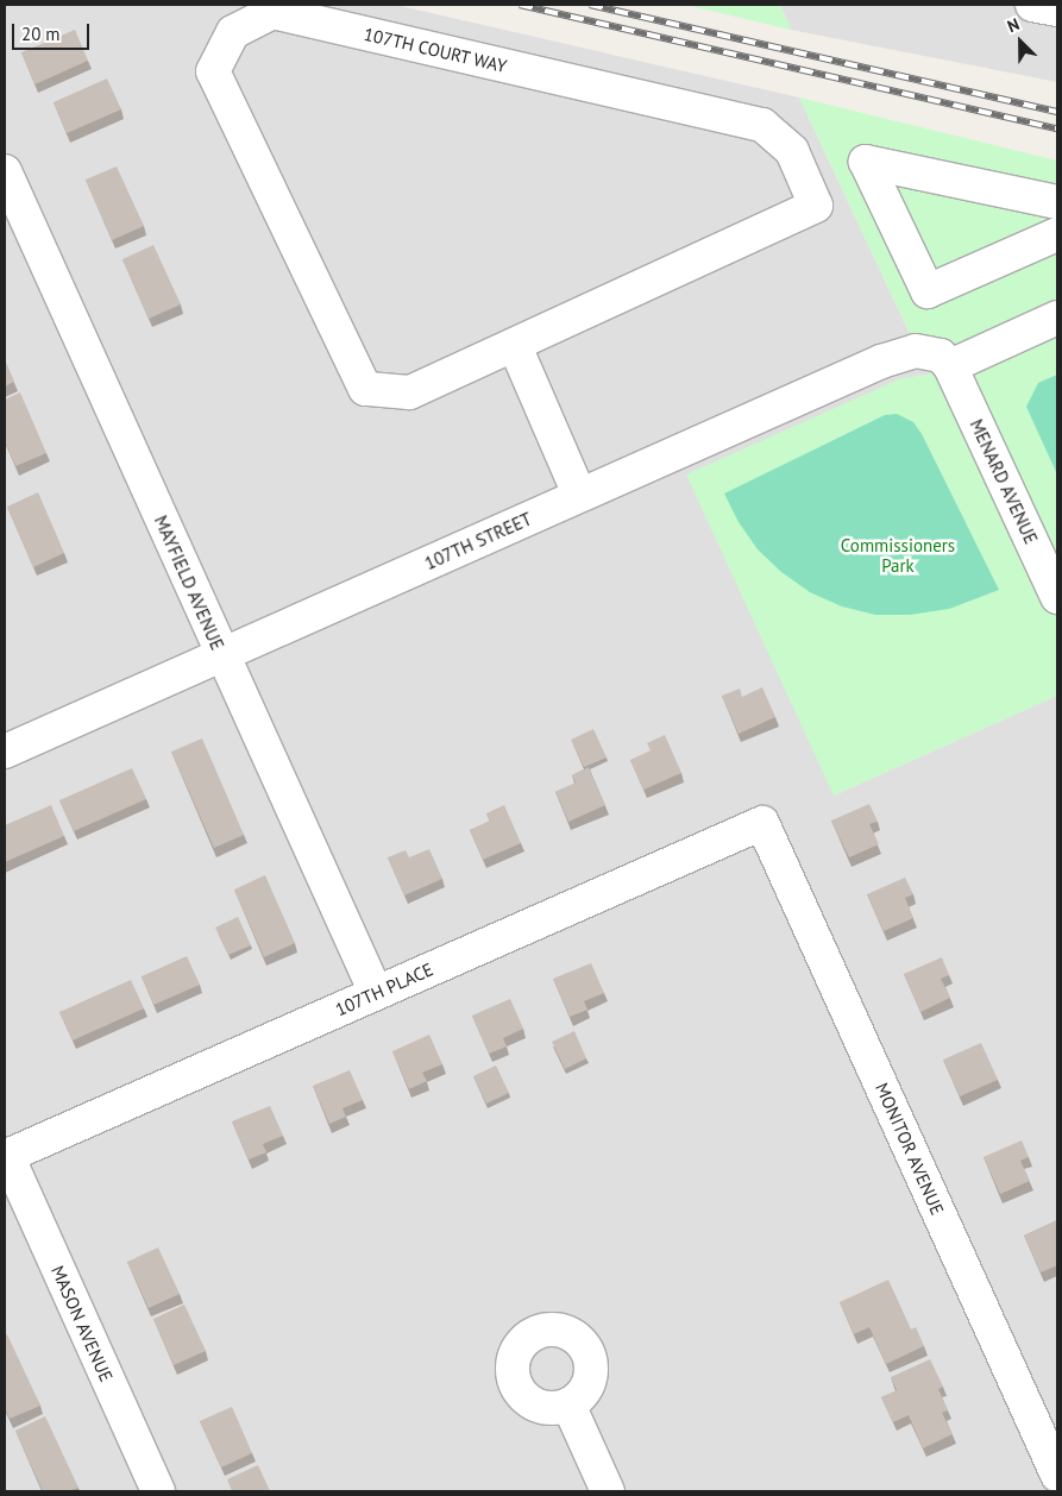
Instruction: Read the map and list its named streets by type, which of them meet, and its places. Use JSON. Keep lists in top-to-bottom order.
{
  "streets": {
    "street": [
      "107TH COURT WAY",
      "MENARD AVENUE",
      "107TH STREET",
      "MAYFIELD AVENUE",
      "107TH PLACE",
      "MONITOR AVENUE",
      "MASON AVENUE"
    ]
  },
  "crossings": [
    ["MENARD AVENUE", "107TH STREET"],
    ["107TH STREET", "MAYFIELD AVENUE"],
    ["MAYFIELD AVENUE", "107TH PLACE"],
    ["107TH PLACE", "MONITOR AVENUE"],
    ["107TH PLACE", "MASON AVENUE"]
  ],
  "parks": ["Commissioners Park"],
  "scale_bar": "20 m",
  "north": "top left"
}
